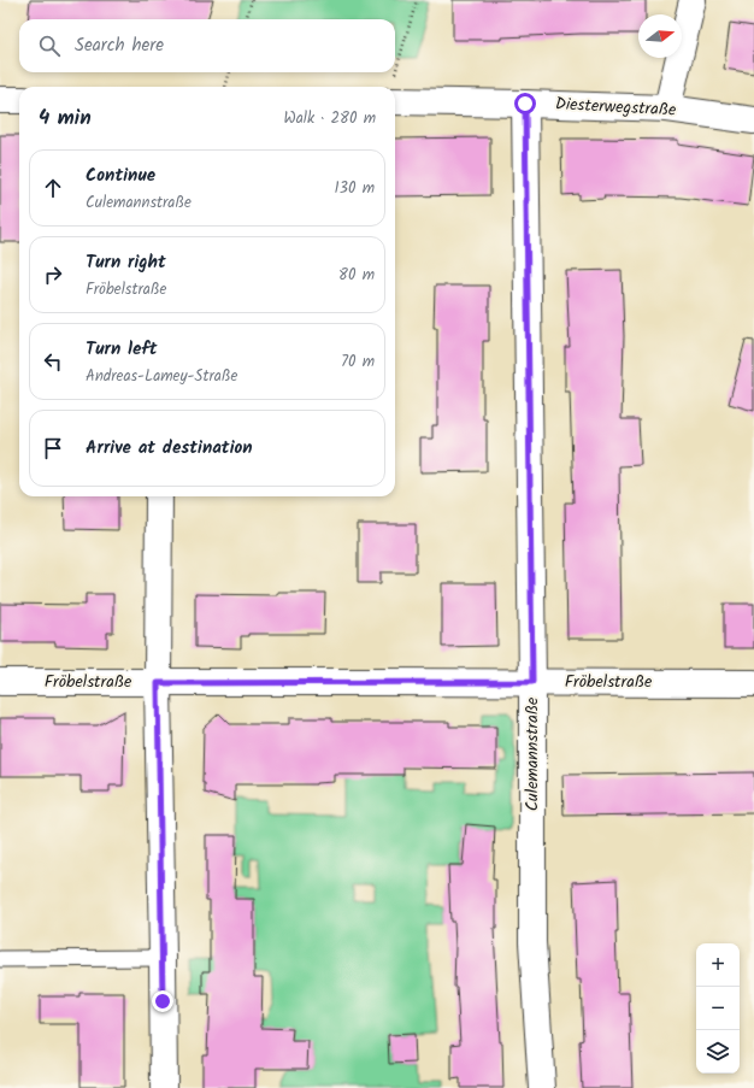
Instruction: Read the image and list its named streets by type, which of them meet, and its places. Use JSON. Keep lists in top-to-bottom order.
{
  "streets": {
    "street": ["Diesterwegstraße", "Fröbelstraße", "Culemannstraße"]
  },
  "crossings": [
    ["Diesterwegstraße", "Culemannstraße"],
    ["Fröbelstraße", "Culemannstraße"]
  ],
  "north": "right",
  "page": {
    "search": "Search here",
    "heading": ["4 min", "Walk · 280 m"],
    "list": [
      ["Continue", "Culemannstraße", "130 m"],
      ["Turn right", "Fröbelstraße", "80 m"],
      ["Turn left", "Andreas-Lamey-Straße", "70 m"],
      "Arrive at destination"
    ],
    "map_buttons": ["+", "−"]
  }
}
